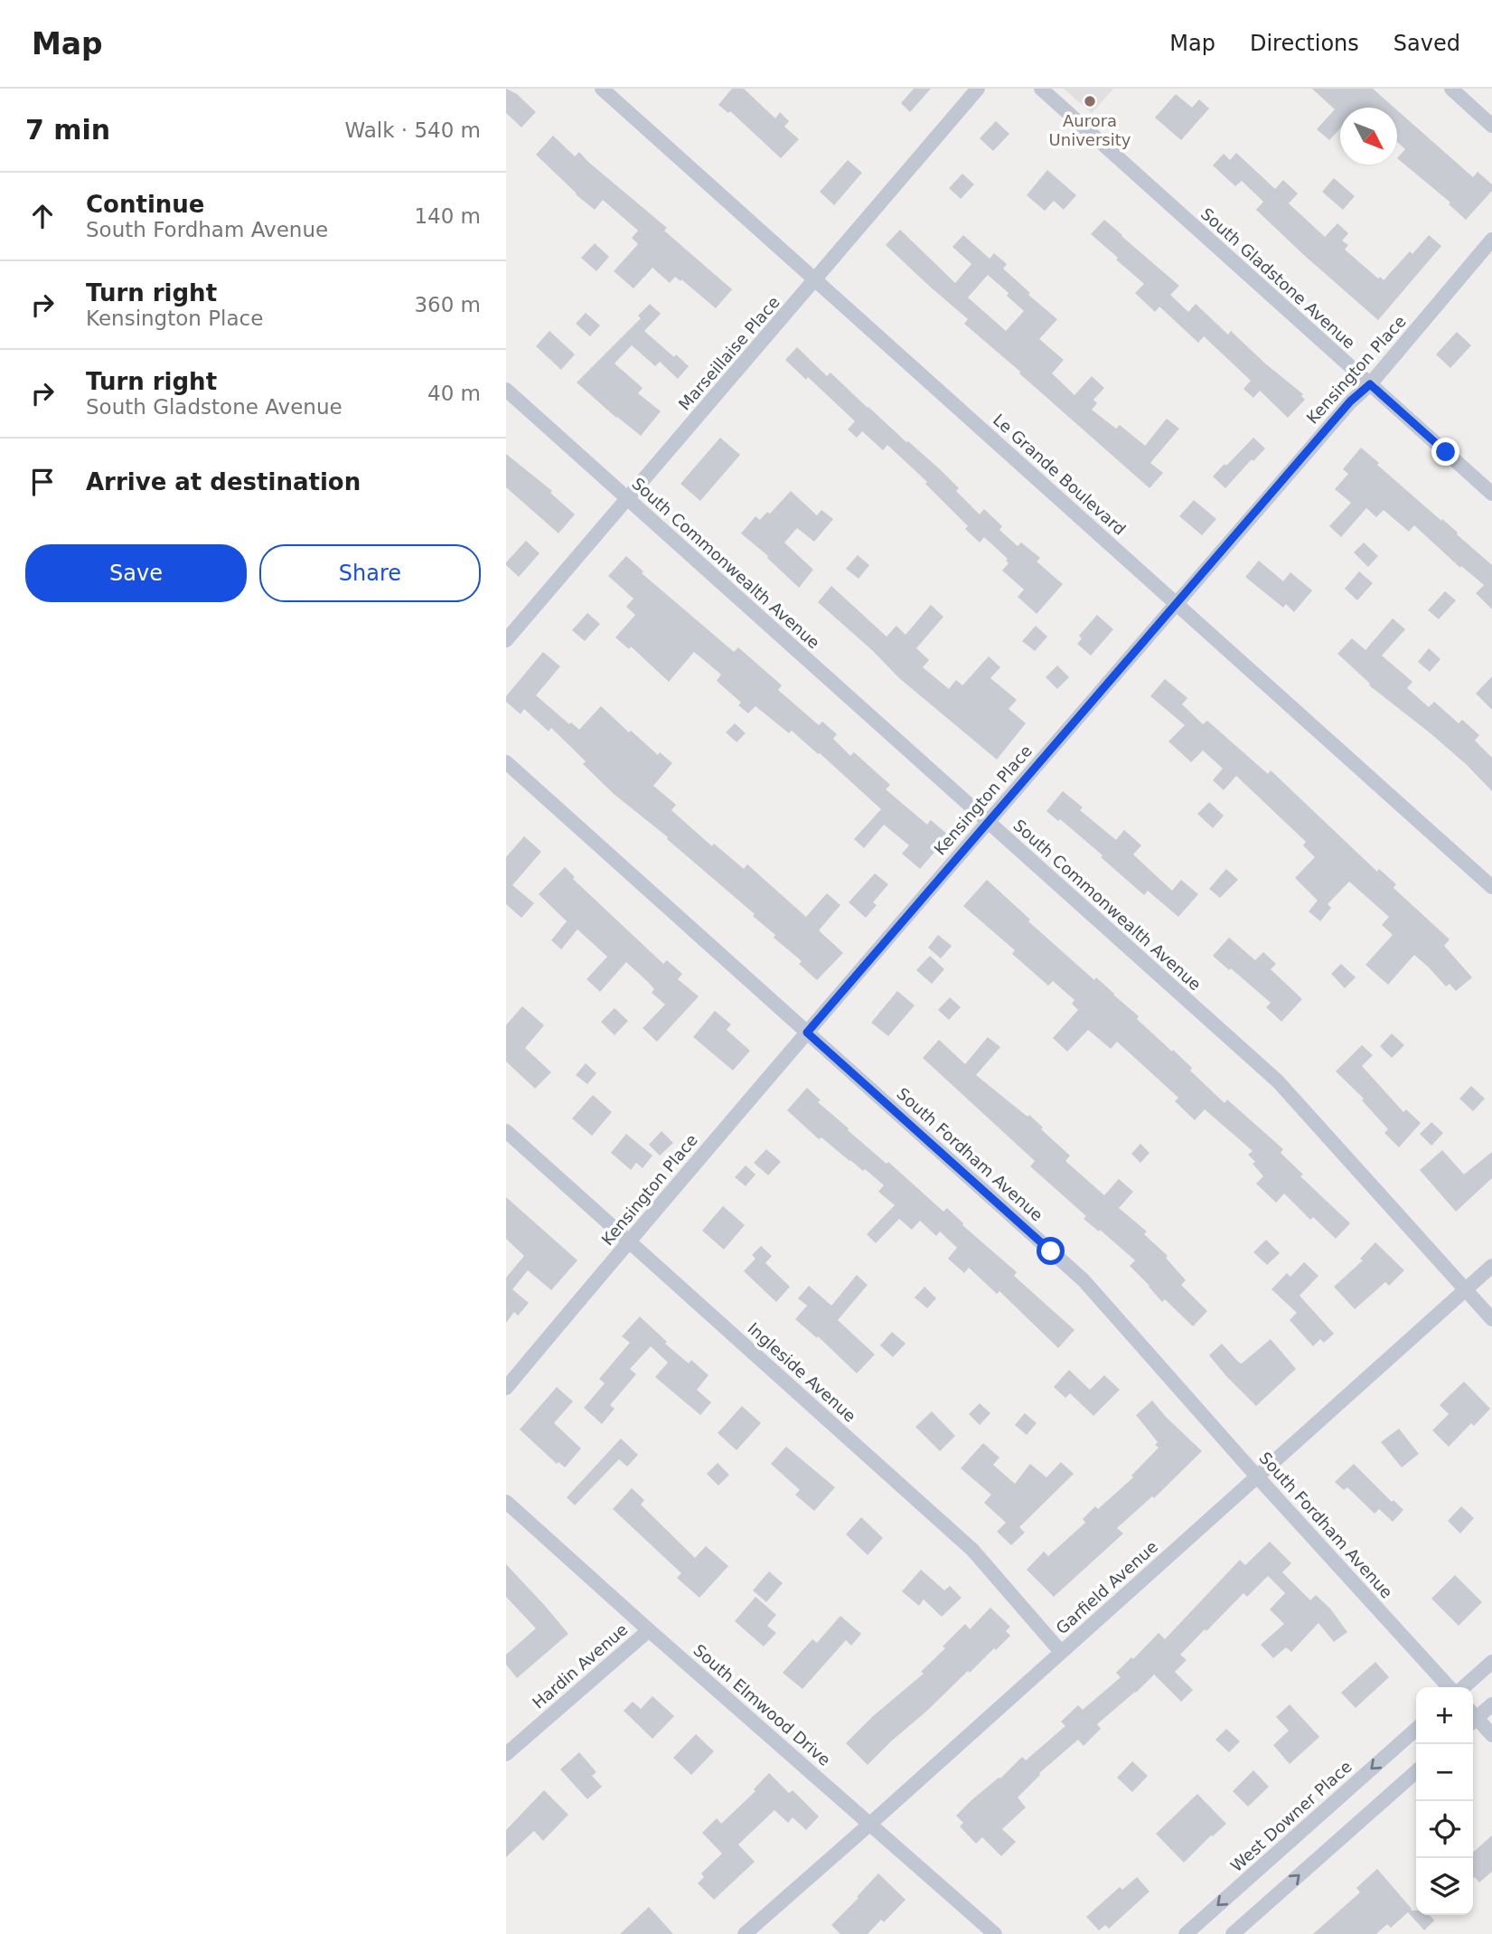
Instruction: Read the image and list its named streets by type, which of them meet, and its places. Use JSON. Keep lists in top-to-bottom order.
{
  "streets": {
    "street": [
      "South Gladstone Avenue",
      "Marseillaise Place",
      "Kensington Place",
      "Le Grande Boulevard",
      "South Commonwealth Avenue",
      "South Fordham Avenue",
      "Ingleside Avenue",
      "Garfield Avenue",
      "Hardin Avenue",
      "South Elmwood Drive",
      "West Downer Place"
    ]
  },
  "crossings": [
    ["South Gladstone Avenue", "Kensington Place"],
    ["Marseillaise Place", "Le Grande Boulevard"],
    ["Marseillaise Place", "South Commonwealth Avenue"],
    ["Kensington Place", "Le Grande Boulevard"],
    ["Kensington Place", "South Commonwealth Avenue"],
    ["Kensington Place", "South Fordham Avenue"],
    ["Kensington Place", "Ingleside Avenue"],
    ["South Commonwealth Avenue", "Garfield Avenue"],
    ["South Fordham Avenue", "Garfield Avenue"],
    ["Ingleside Avenue", "Garfield Avenue"],
    ["Garfield Avenue", "South Elmwood Drive"],
    ["Hardin Avenue", "South Elmwood Drive"]
  ],
  "places": ["Aurora University"],
  "north": "bottom right",
  "page": {
    "header": "Map",
    "nav": ["Map", "Directions", "Saved"],
    "heading": ["7 min", "Walk · 540 m"],
    "list": [
      ["Continue", "South Fordham Avenue", "140 m"],
      ["Turn right", "Kensington Place", "360 m"],
      ["Turn right", "South Gladstone Avenue", "40 m"],
      "Arrive at destination"
    ],
    "buttons": ["Save", "Share"],
    "map_buttons": ["+", "−"]
  }
}
